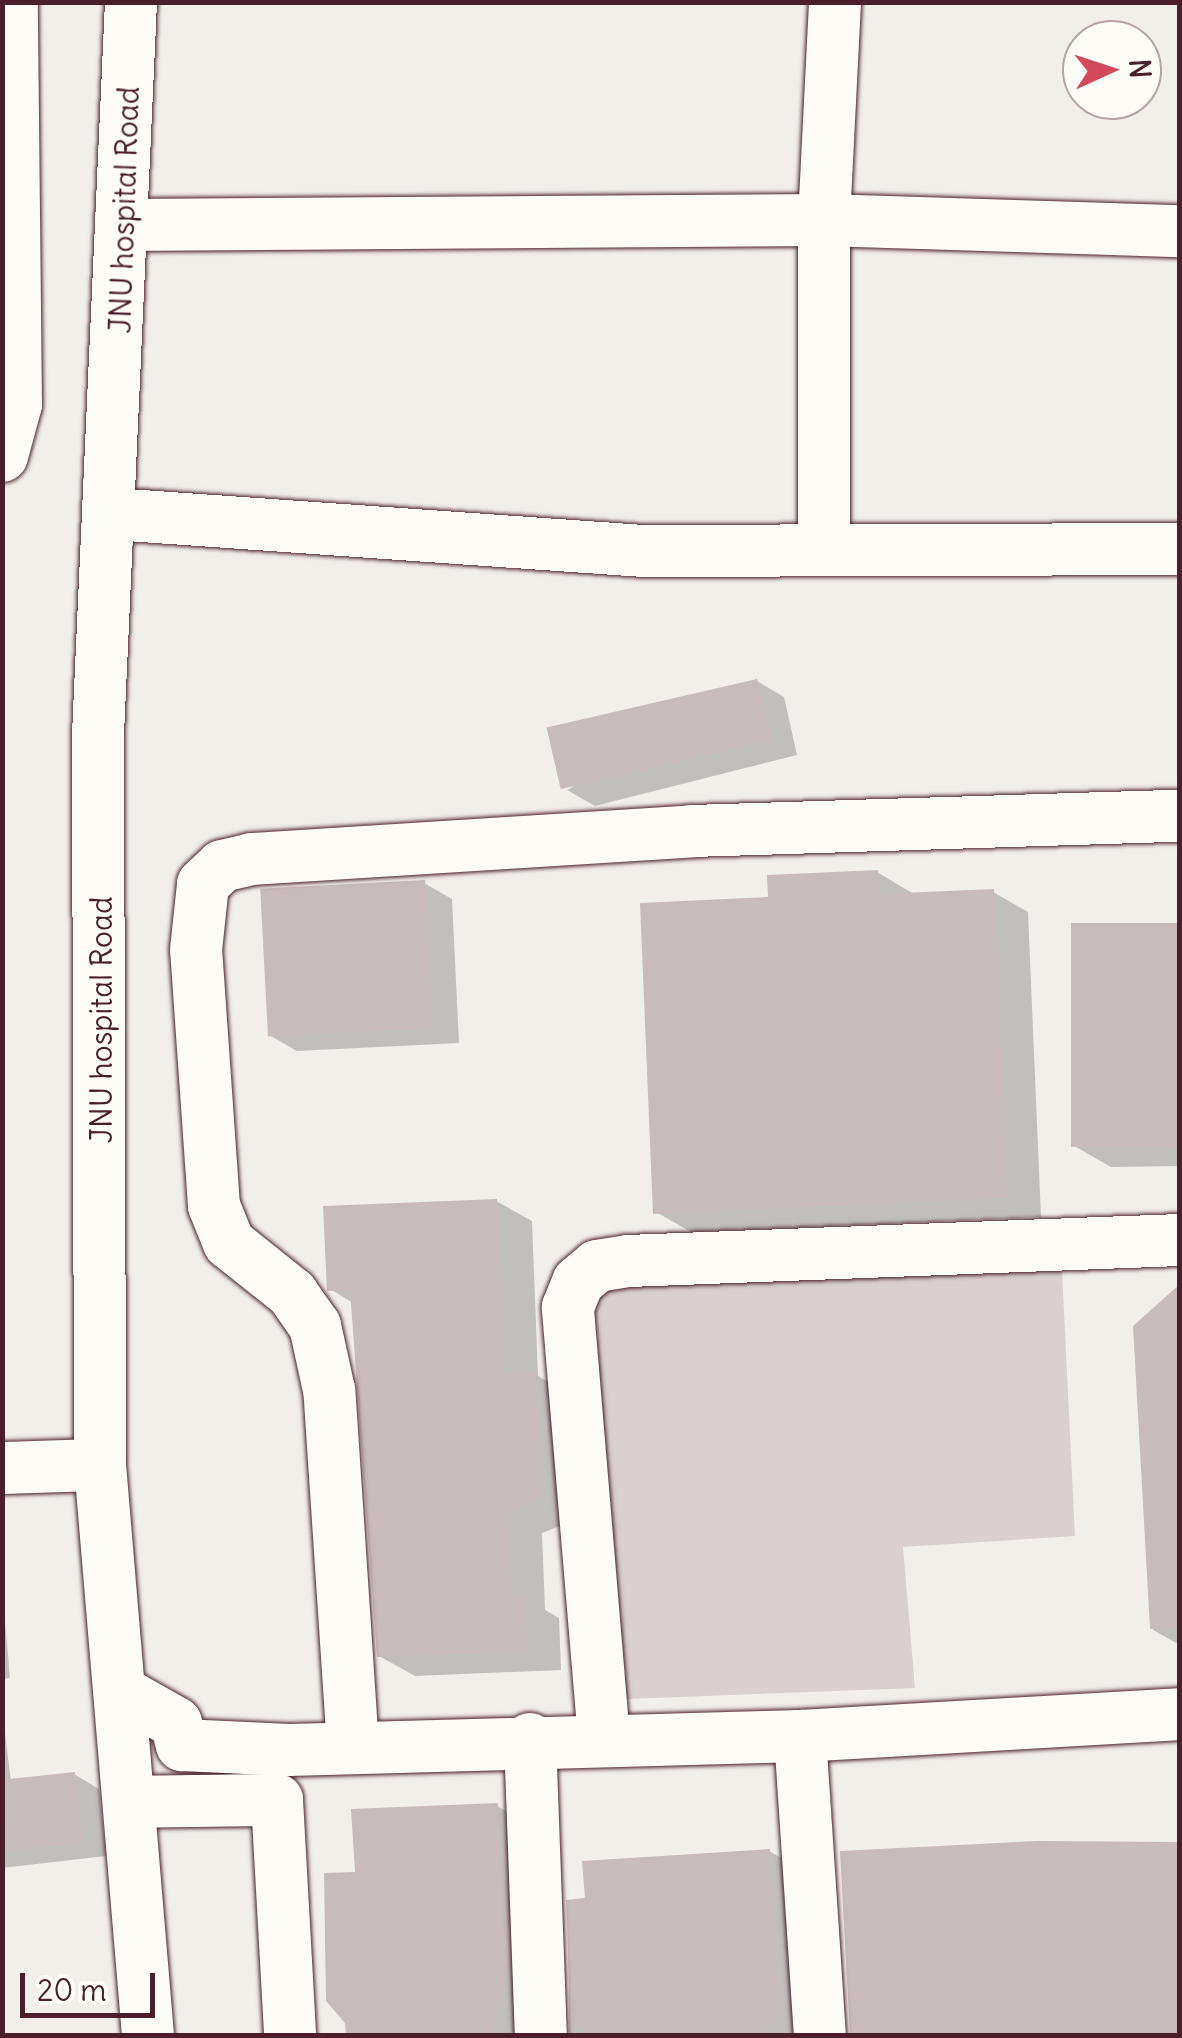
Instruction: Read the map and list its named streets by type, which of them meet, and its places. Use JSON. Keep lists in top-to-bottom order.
{
  "streets": {
    "street": ["JNU hospital Road"]
  },
  "scale_bar": "20 m",
  "north": "right"
}
